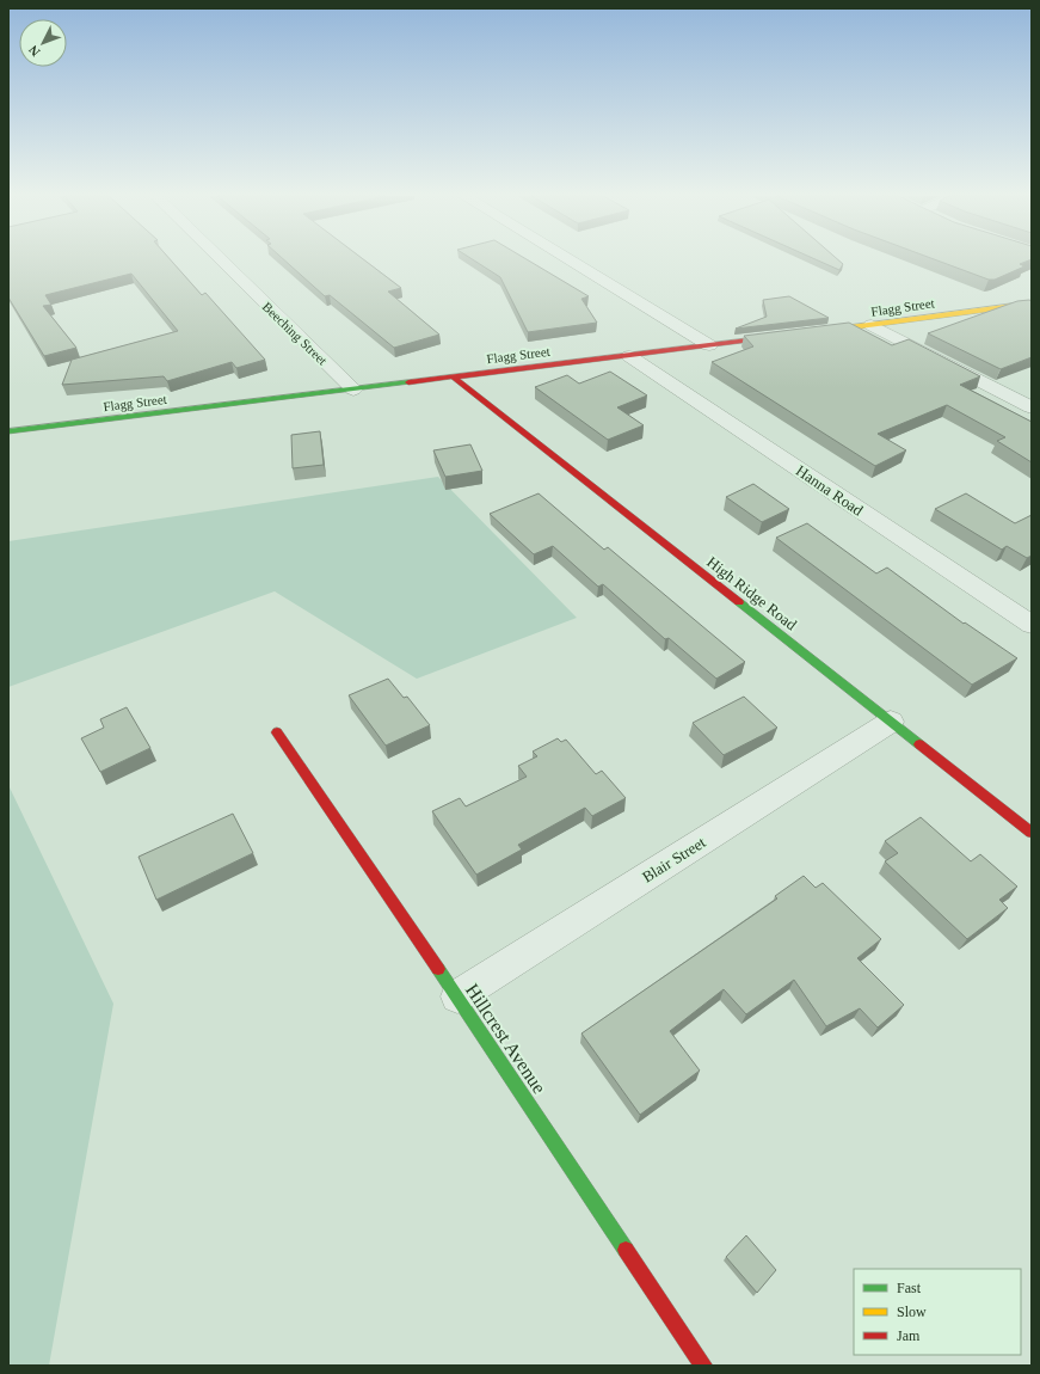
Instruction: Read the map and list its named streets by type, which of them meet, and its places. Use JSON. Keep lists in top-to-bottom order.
{
  "streets": {
    "street": [
      "Flagg Street",
      "Beeching Street",
      "Hanna Road",
      "High Ridge Road",
      "Blair Street",
      "Hillcrest Avenue"
    ]
  },
  "crossings": [
    ["Flagg Street", "Beeching Street"],
    ["Flagg Street", "Hanna Road"],
    ["Flagg Street", "High Ridge Road"],
    ["High Ridge Road", "Blair Street"],
    ["Blair Street", "Hillcrest Avenue"]
  ],
  "legend": ["Fast", "Slow", "Jam"],
  "north": "bottom left"
}
